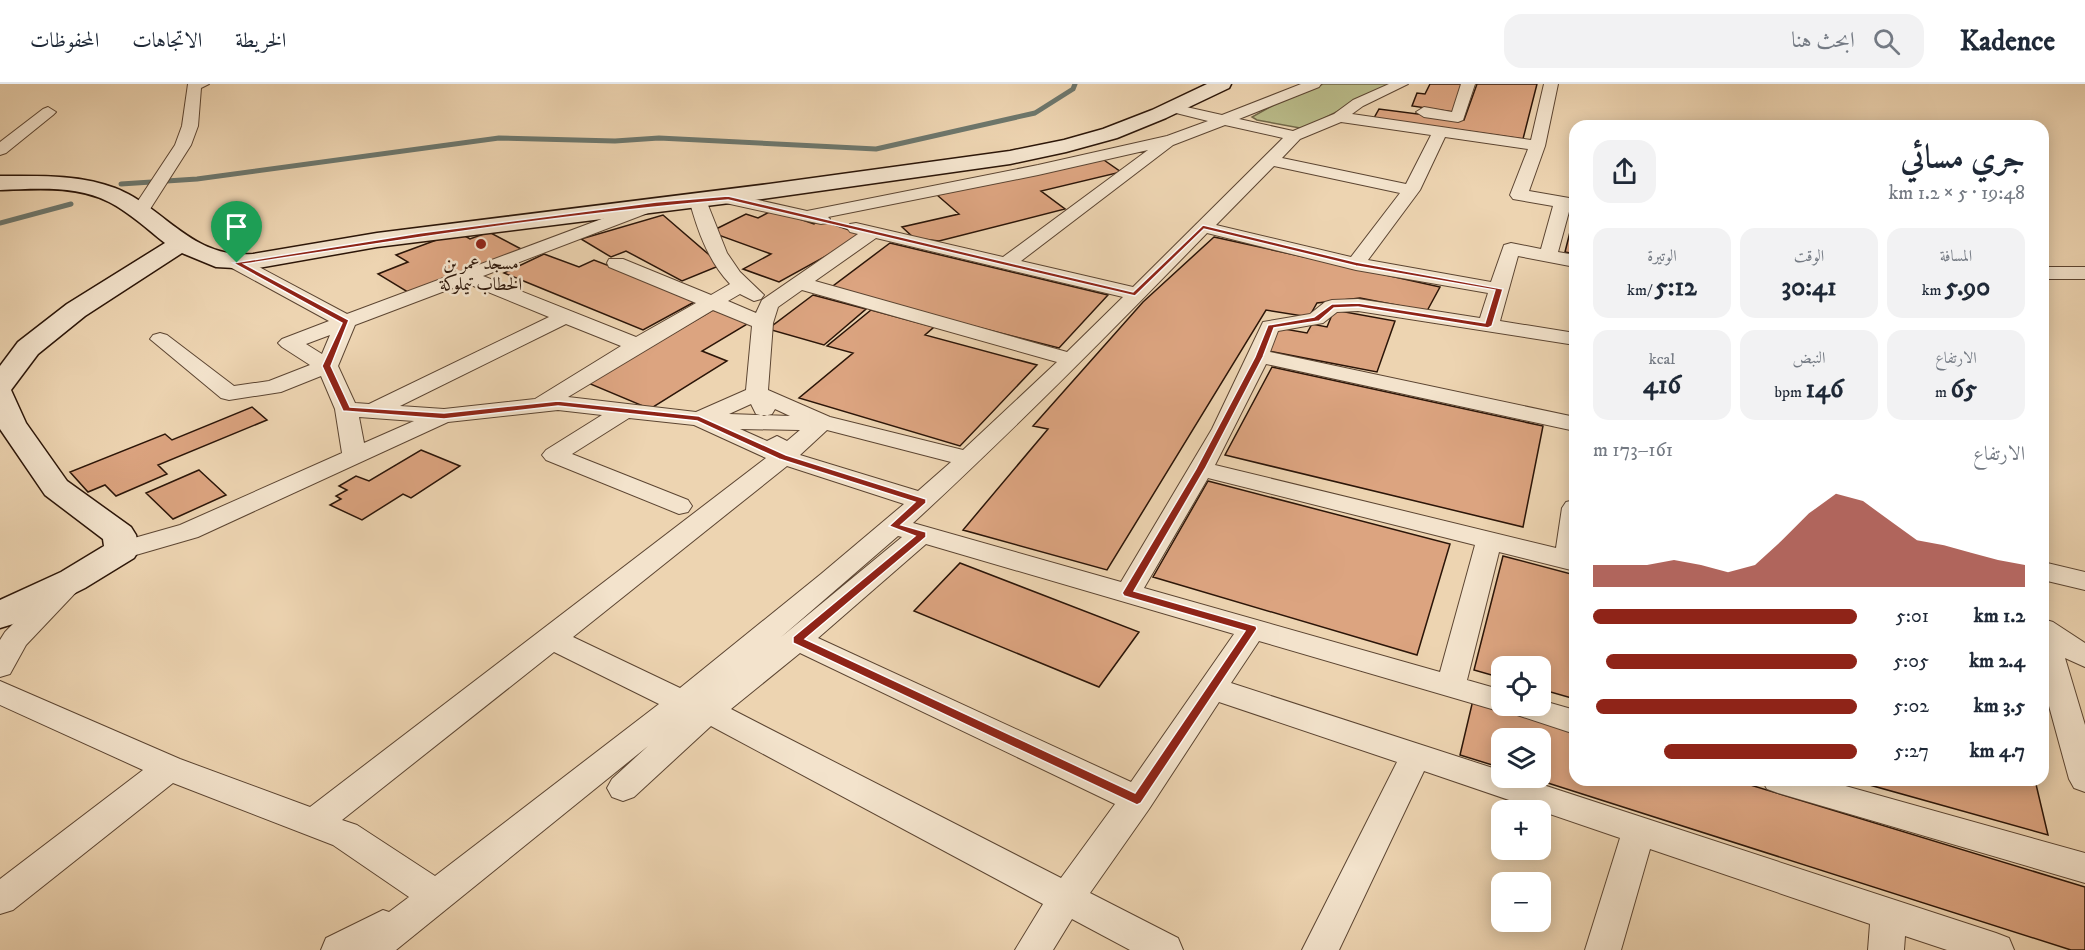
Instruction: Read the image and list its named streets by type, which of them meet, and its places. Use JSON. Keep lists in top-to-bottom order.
{
  "places": ["مسجد عمر بن الخطاب تيملوكة"],
  "page": {
    "header": "Kadence",
    "search": "ابحث هنا",
    "nav": ["الخريطة", "الاتجاهات", "المحفوظات"],
    "heading": ["جري مسائي", "19:48 · 5 × 1.2 km"],
    "stats": [
      ["المسافة", "5.90 km"],
      ["الوقت", "30:41"],
      ["الوتيرة", "5:12 /km"],
      ["الارتفاع", "65 m"],
      ["النبض", "146 bpm"],
      ["kcal", "416"]
    ],
    "chart": ["الارتفاع", "161–173 m"],
    "list": [
      {
        "name": "1.2 km",
        "note": "5:01"
      },
      {
        "name": "2.4 km",
        "note": "5:05"
      },
      {
        "name": "3.5 km",
        "note": "5:02"
      },
      {
        "name": "4.7 km",
        "note": "5:27"
      }
    ],
    "map_buttons": ["+", "−"]
  }
}
